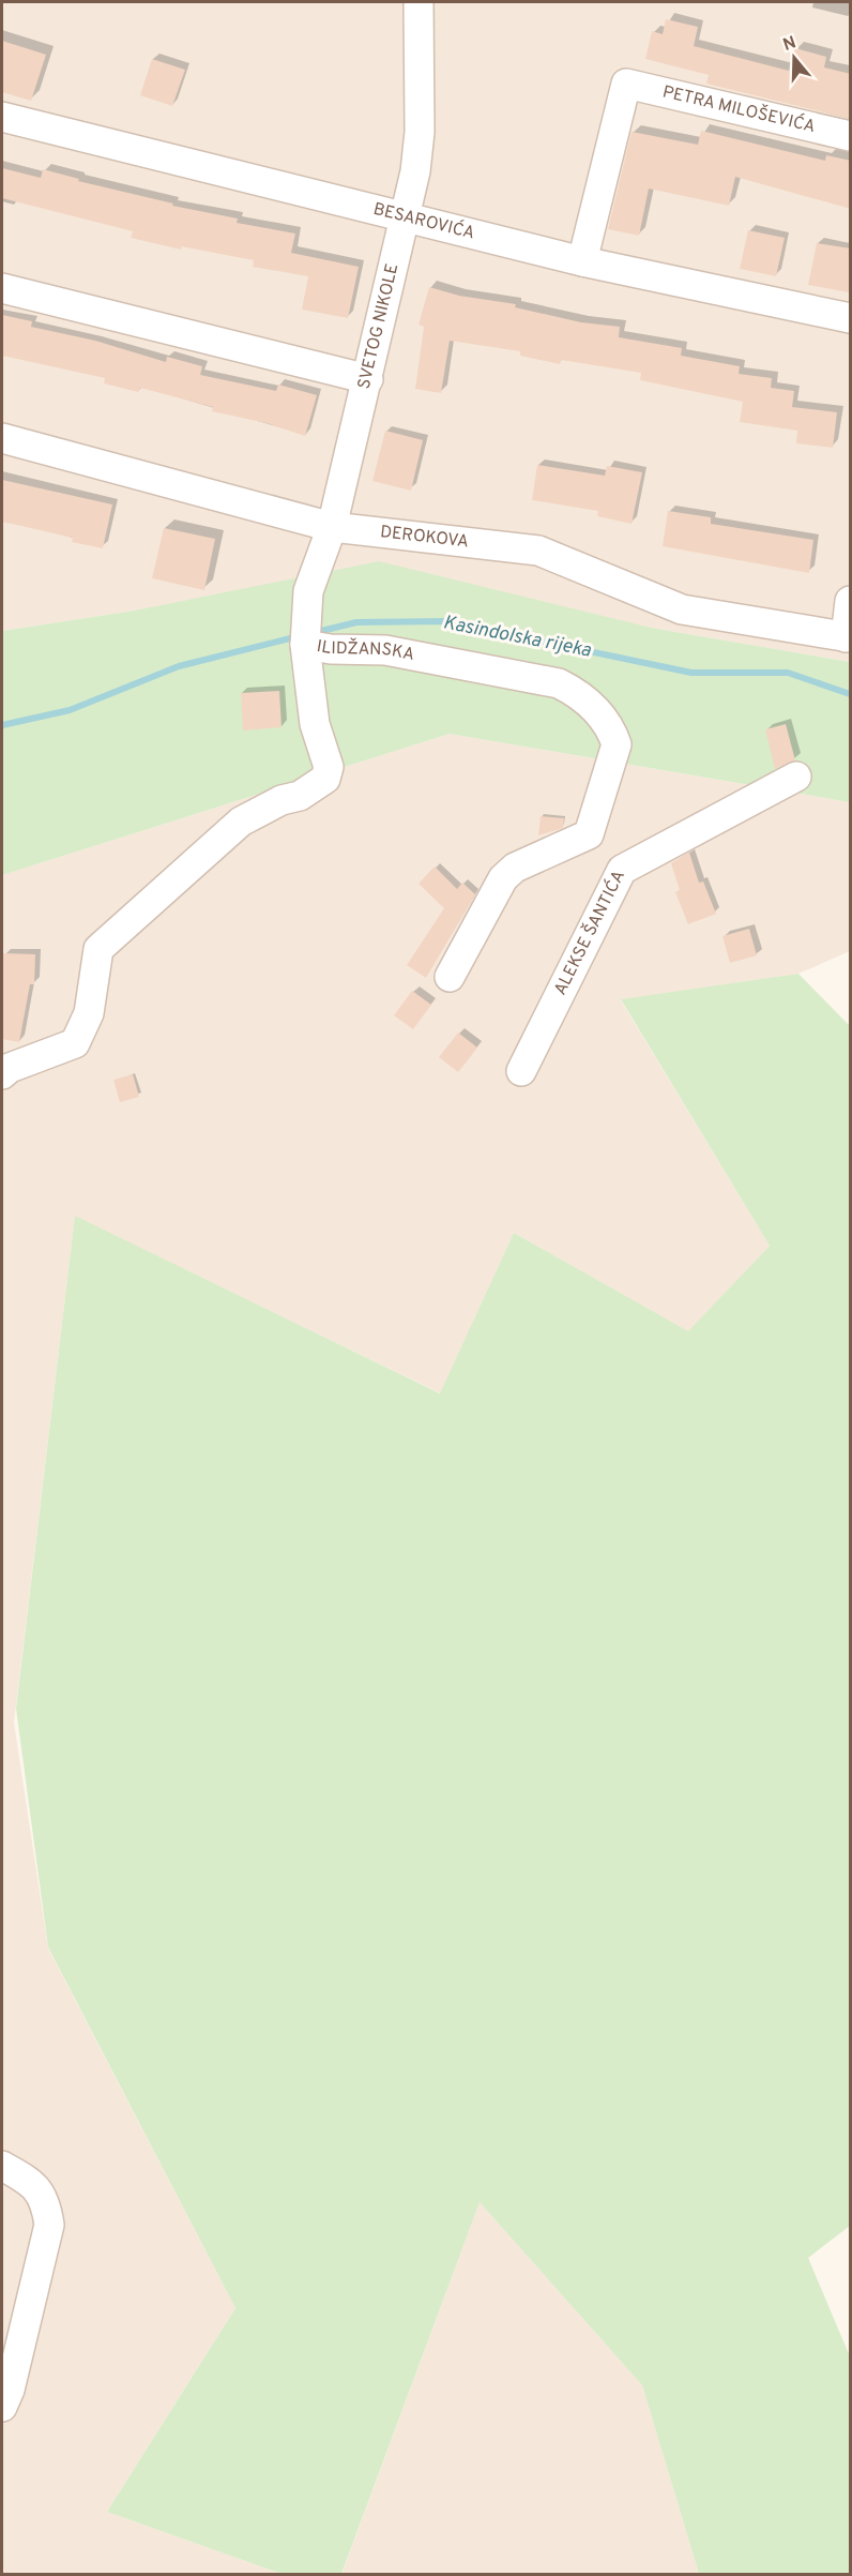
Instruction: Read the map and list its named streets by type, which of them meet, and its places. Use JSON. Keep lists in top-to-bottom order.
{
  "streets": {
    "street": [
      "PETRA MILOŠEVIĆA",
      "BESAROVIĆA",
      "SVETOG NIKOLE",
      "DEROKOVA",
      "ILIDŽANSKA",
      "ALEKSE ŠANTIĆA"
    ]
  },
  "crossings": [
    ["PETRA MILOŠEVIĆA", "BESAROVIĆA"],
    ["BESAROVIĆA", "SVETOG NIKOLE"],
    ["SVETOG NIKOLE", "DEROKOVA"],
    ["SVETOG NIKOLE", "ILIDŽANSKA"]
  ],
  "water": ["Kasindolska rijeka"],
  "north": "top"
}
